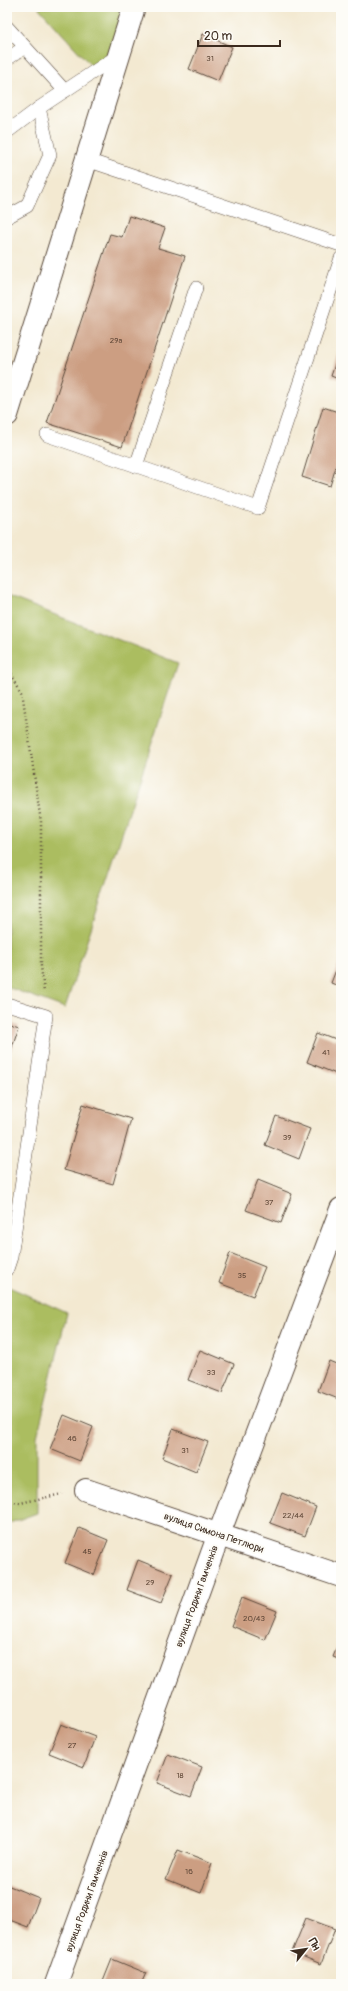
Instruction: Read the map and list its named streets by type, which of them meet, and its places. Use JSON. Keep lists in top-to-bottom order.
{
  "streets": {
    "street": ["вулиця Симона Петлюри", "вулиця Родини Гамченків"]
  },
  "crossings": [
    ["вулиця Симона Петлюри", "вулиця Родини Гамченків"]
  ],
  "house_numbers": [
    "31",
    "29а",
    "41",
    "39",
    "37",
    "35",
    "33",
    "46",
    "31",
    "22/44",
    "45",
    "29",
    "20/43",
    "27",
    "18",
    "16"
  ],
  "scale_bar": "20 m",
  "north": "top right"
}
